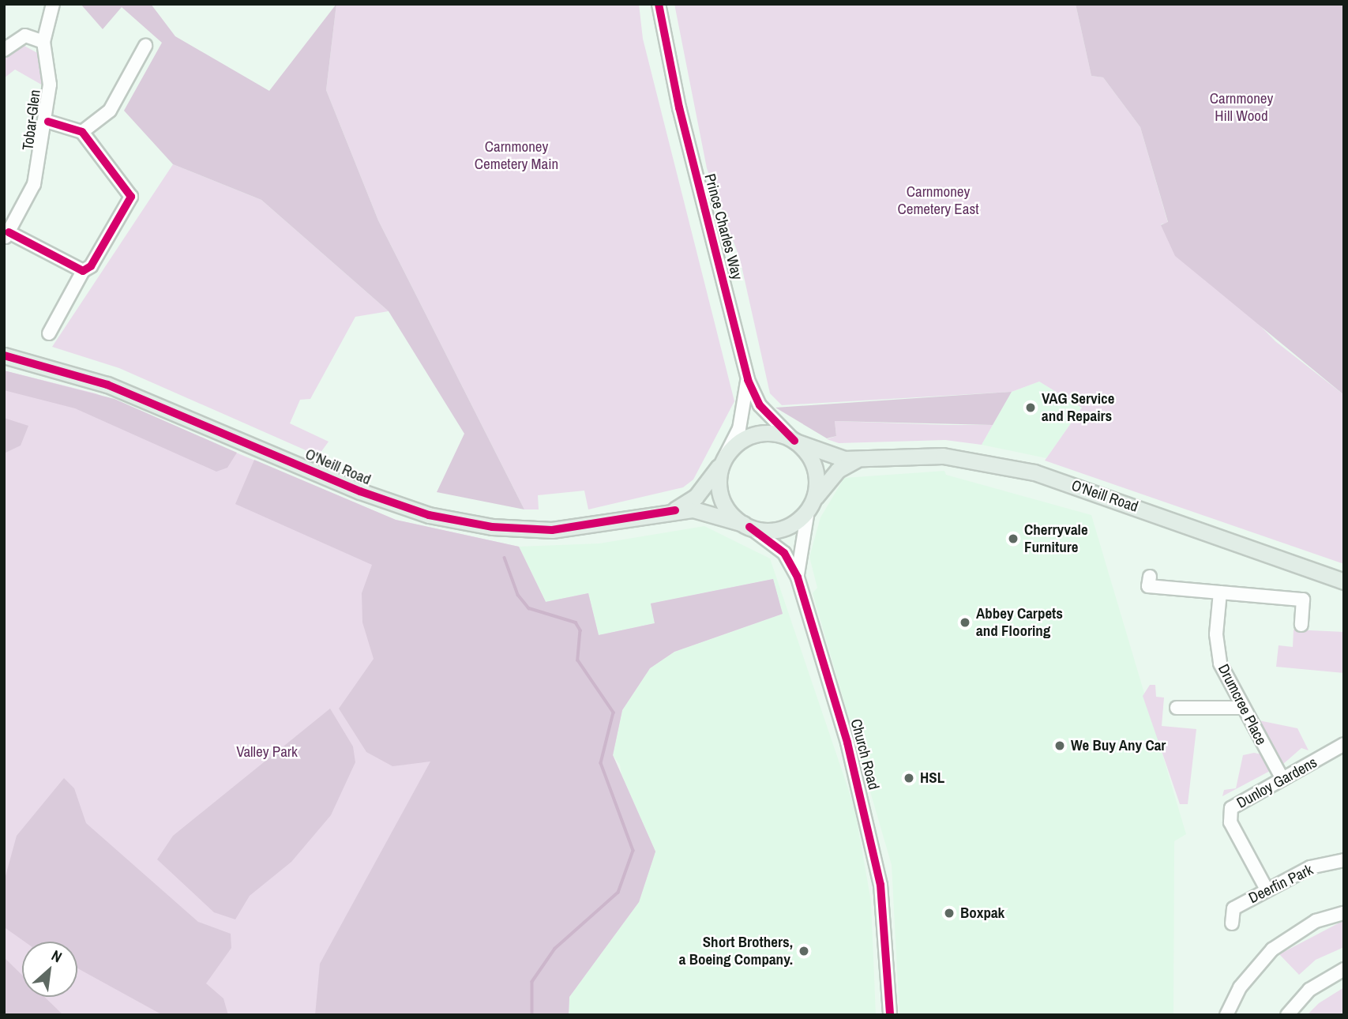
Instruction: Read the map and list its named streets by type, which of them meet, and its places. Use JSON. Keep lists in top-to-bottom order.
{
  "streets": {
    "main road": ["O'Neill Road"],
    "street": [
      "Tobar-Glen",
      "Prince Charles Way",
      "Drumcree Place",
      "Church Road",
      "Dunloy Gardens",
      "Deerfin Park"
    ]
  },
  "crossings": [
    ["Prince Charles Way", "O'Neill Road"],
    ["Prince Charles Way", "Church Road"],
    ["O'Neill Road", "Church Road"],
    ["Drumcree Place", "Dunloy Gardens"],
    ["Dunloy Gardens", "Deerfin Park"]
  ],
  "parks": [
    "Carnmoney Hill Wood",
    "Carnmoney Cemetery Main",
    "Carnmoney Cemetery East",
    "Valley Park"
  ],
  "places": [
    "VAG Service and Repairs",
    "Cherryvale Furniture",
    "Abbey Carpets and Flooring",
    "We Buy Any Car",
    "HSL",
    "Boxpak",
    "Short Brothers, a Boeing Company."
  ],
  "north": "top right"
}
